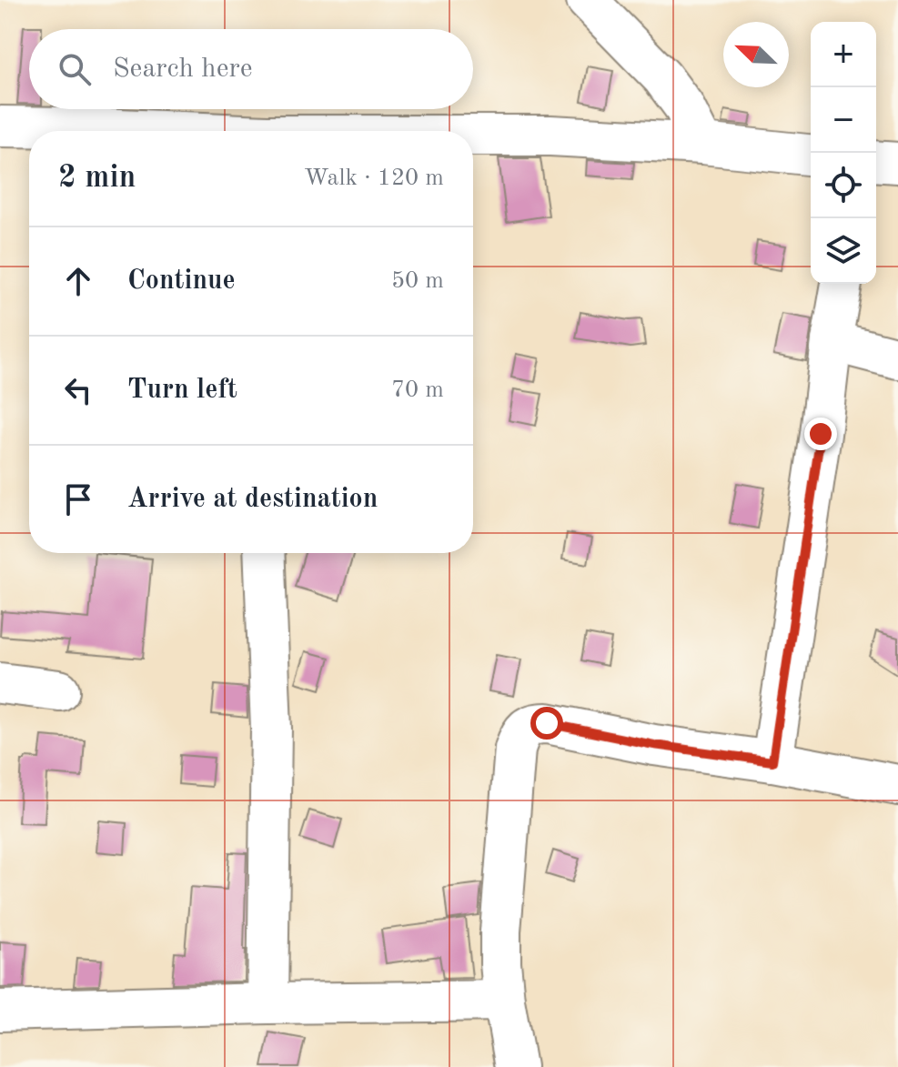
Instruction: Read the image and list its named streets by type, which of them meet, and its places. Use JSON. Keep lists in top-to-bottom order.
{
  "north": "top left",
  "page": {
    "map_buttons": ["+", "−"],
    "search": "Search here",
    "heading": ["2 min", "Walk · 120 m"],
    "list": [
      ["Continue", "50 m"],
      ["Turn left", "70 m"],
      "Arrive at destination"
    ]
  }
}
